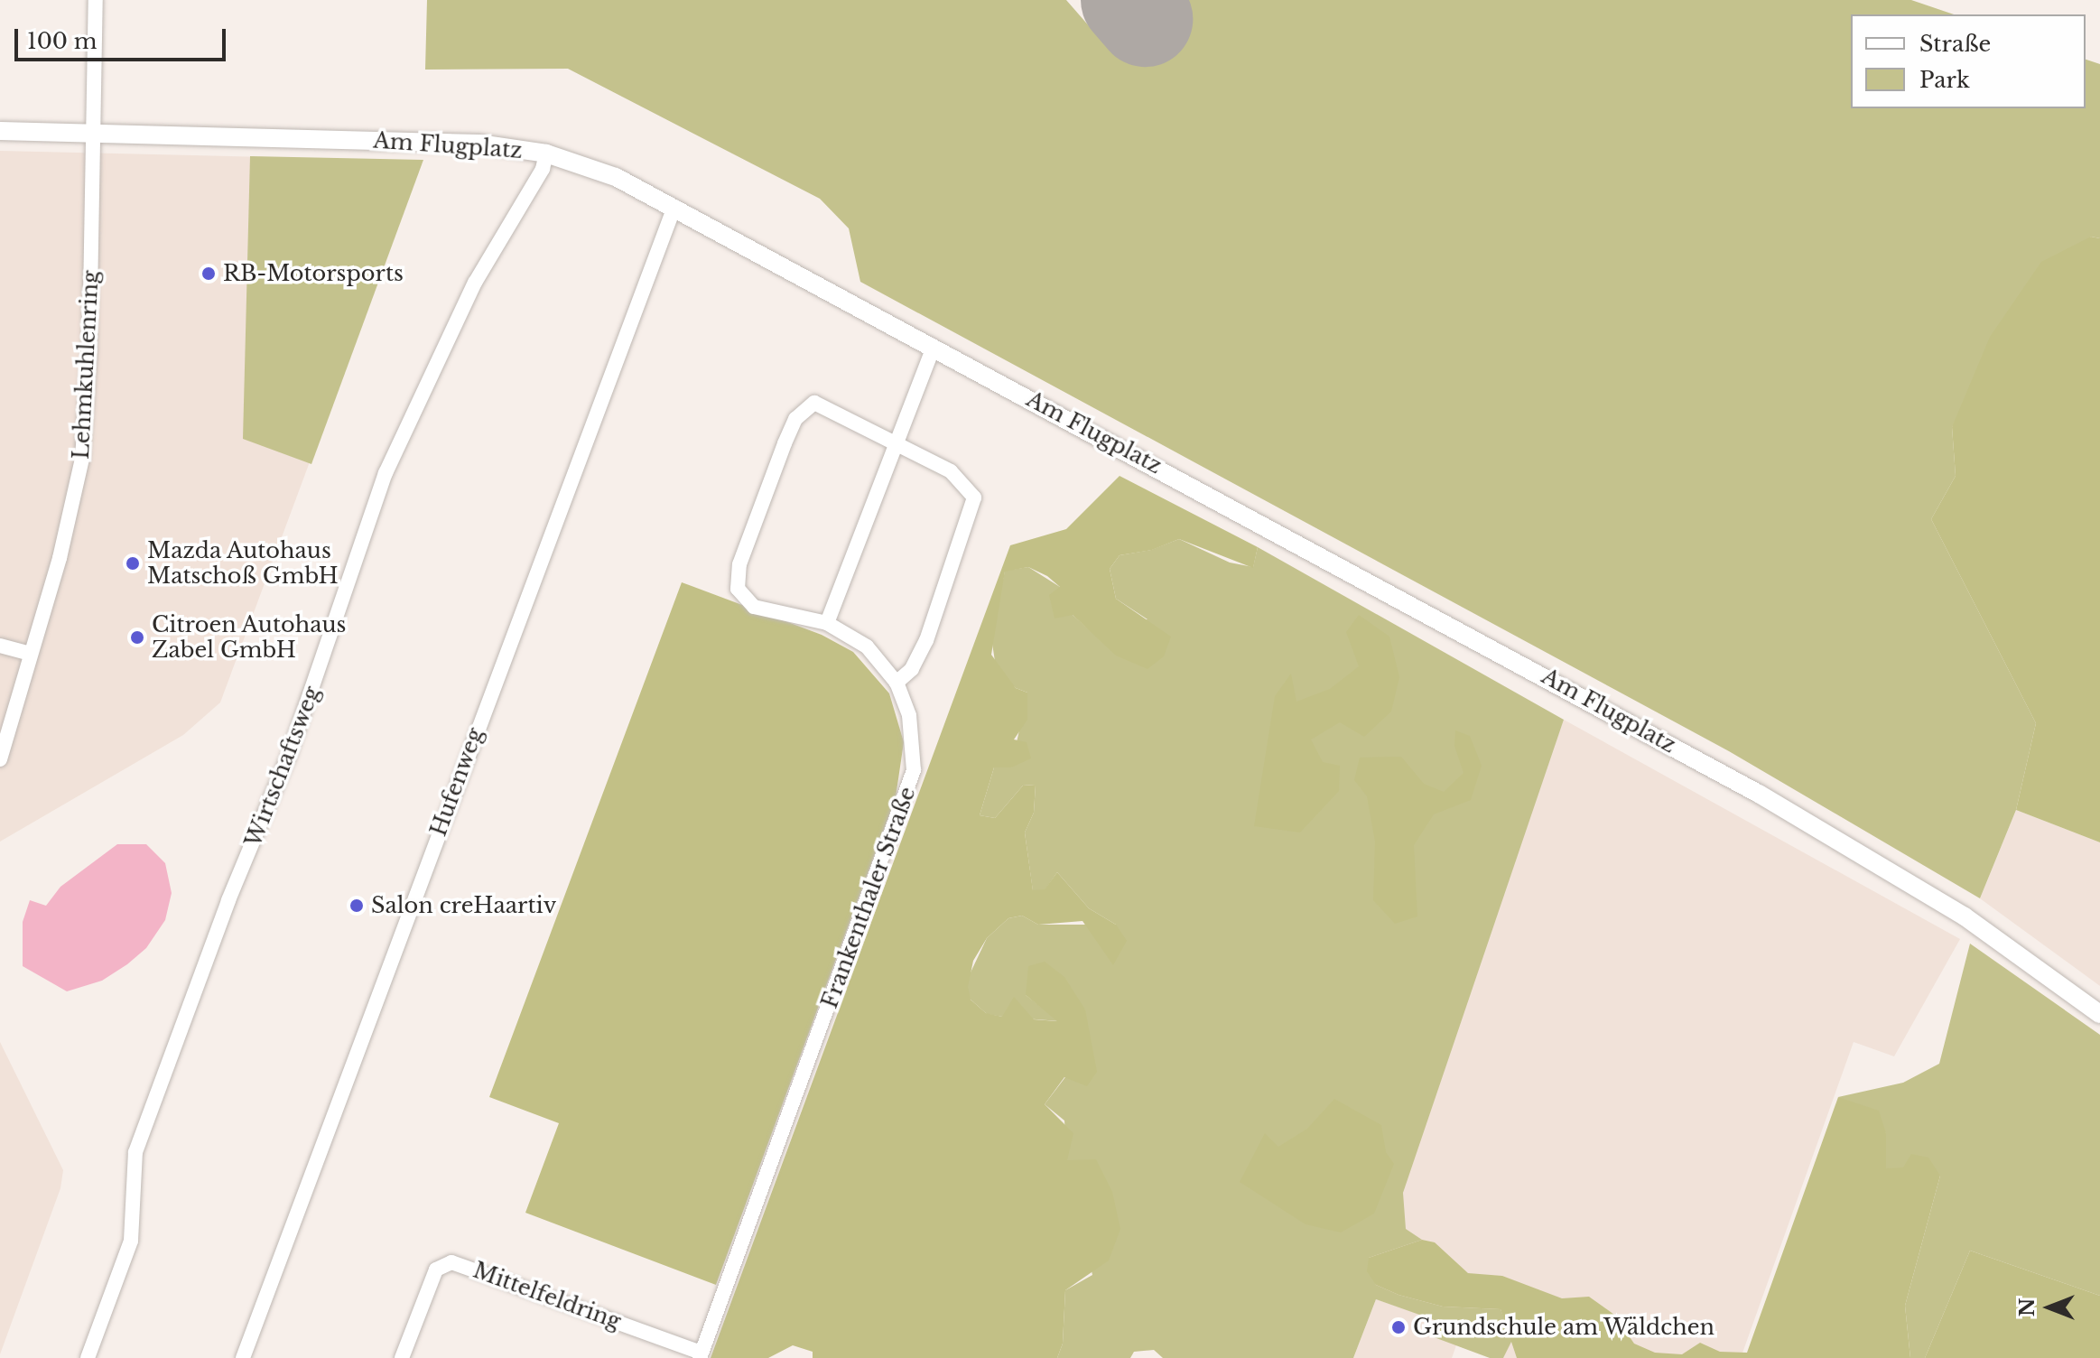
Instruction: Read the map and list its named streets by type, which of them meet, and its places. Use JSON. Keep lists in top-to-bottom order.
{
  "streets": {
    "street": [
      "Am Flugplatz",
      "Lehmkuhlenring",
      "Wirtschaftsweg",
      "Hufenweg",
      "Frankenthaler Straße",
      "Mittelfeldring"
    ]
  },
  "crossings": [
    ["Am Flugplatz", "Lehmkuhlenring"],
    ["Am Flugplatz", "Wirtschaftsweg"],
    ["Am Flugplatz", "Hufenweg"],
    ["Frankenthaler Straße", "Mittelfeldring"]
  ],
  "places": [
    "RB-Motorsports",
    "Mazda Autohaus Matschoß GmbH",
    "Citroen Autohaus Zabel GmbH",
    "Salon creHaartiv",
    "Grundschule am Wäldchen"
  ],
  "legend": ["Straße", "Park"],
  "scale_bar": "100 m",
  "north": "left"
}
